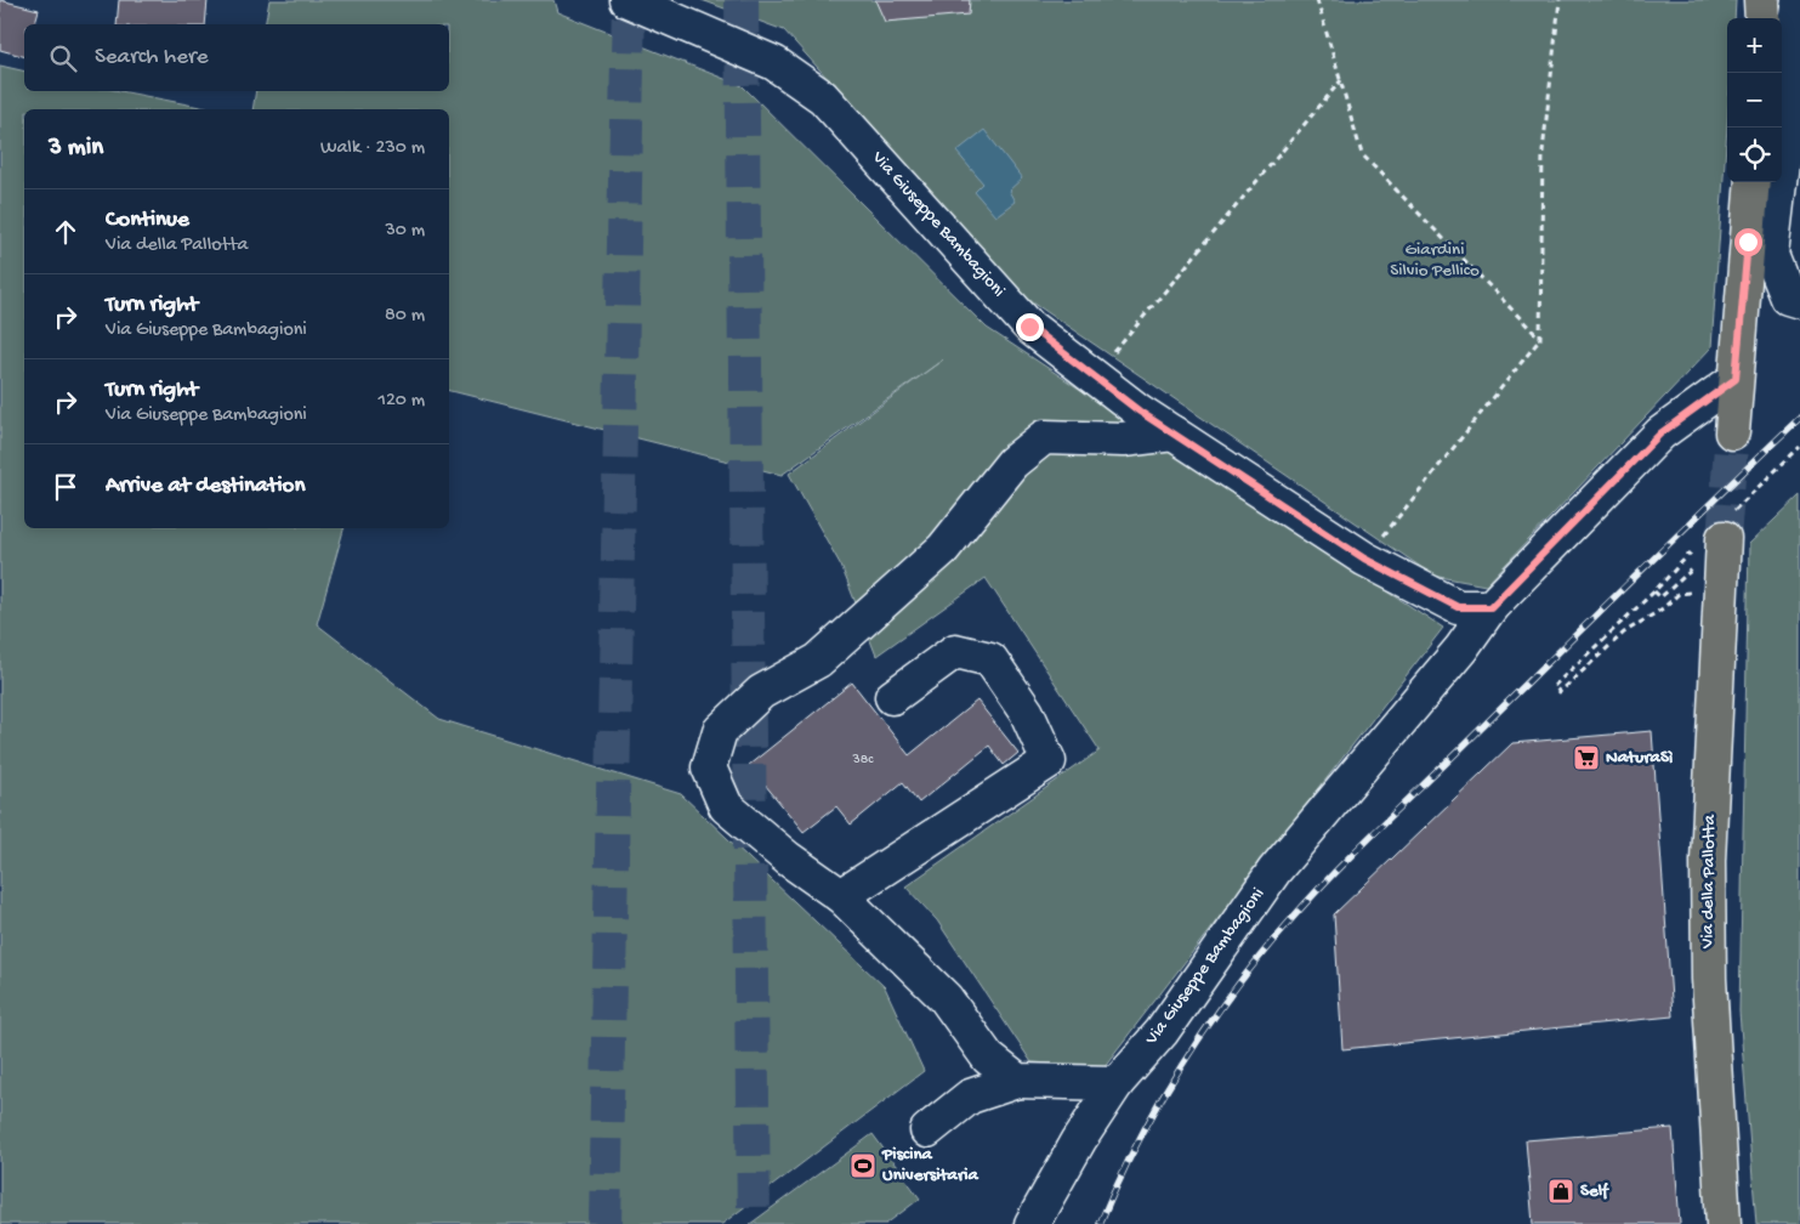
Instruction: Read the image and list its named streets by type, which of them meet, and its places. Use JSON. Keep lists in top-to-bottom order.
{
  "streets": {
    "main road": ["Via della Pallotta"],
    "street": ["Via Giuseppe Bambagioni"]
  },
  "parks": ["Giardini Silvio Pellico"],
  "places": {
    "supermarket": ["NaturaSì"],
    "sports": ["Piscina Universitaria"],
    "shop": ["Self"]
  },
  "house_numbers": ["38c"],
  "page": {
    "map_buttons": ["+", "−"],
    "search": "Search here",
    "heading": ["3 min", "Walk · 230 m"],
    "list": [
      ["Continue", "Via della Pallotta", "30 m"],
      ["Turn right", "Via Giuseppe Bambagioni", "80 m"],
      ["Turn right", "Via Giuseppe Bambagioni", "120 m"],
      "Arrive at destination"
    ]
  }
}
